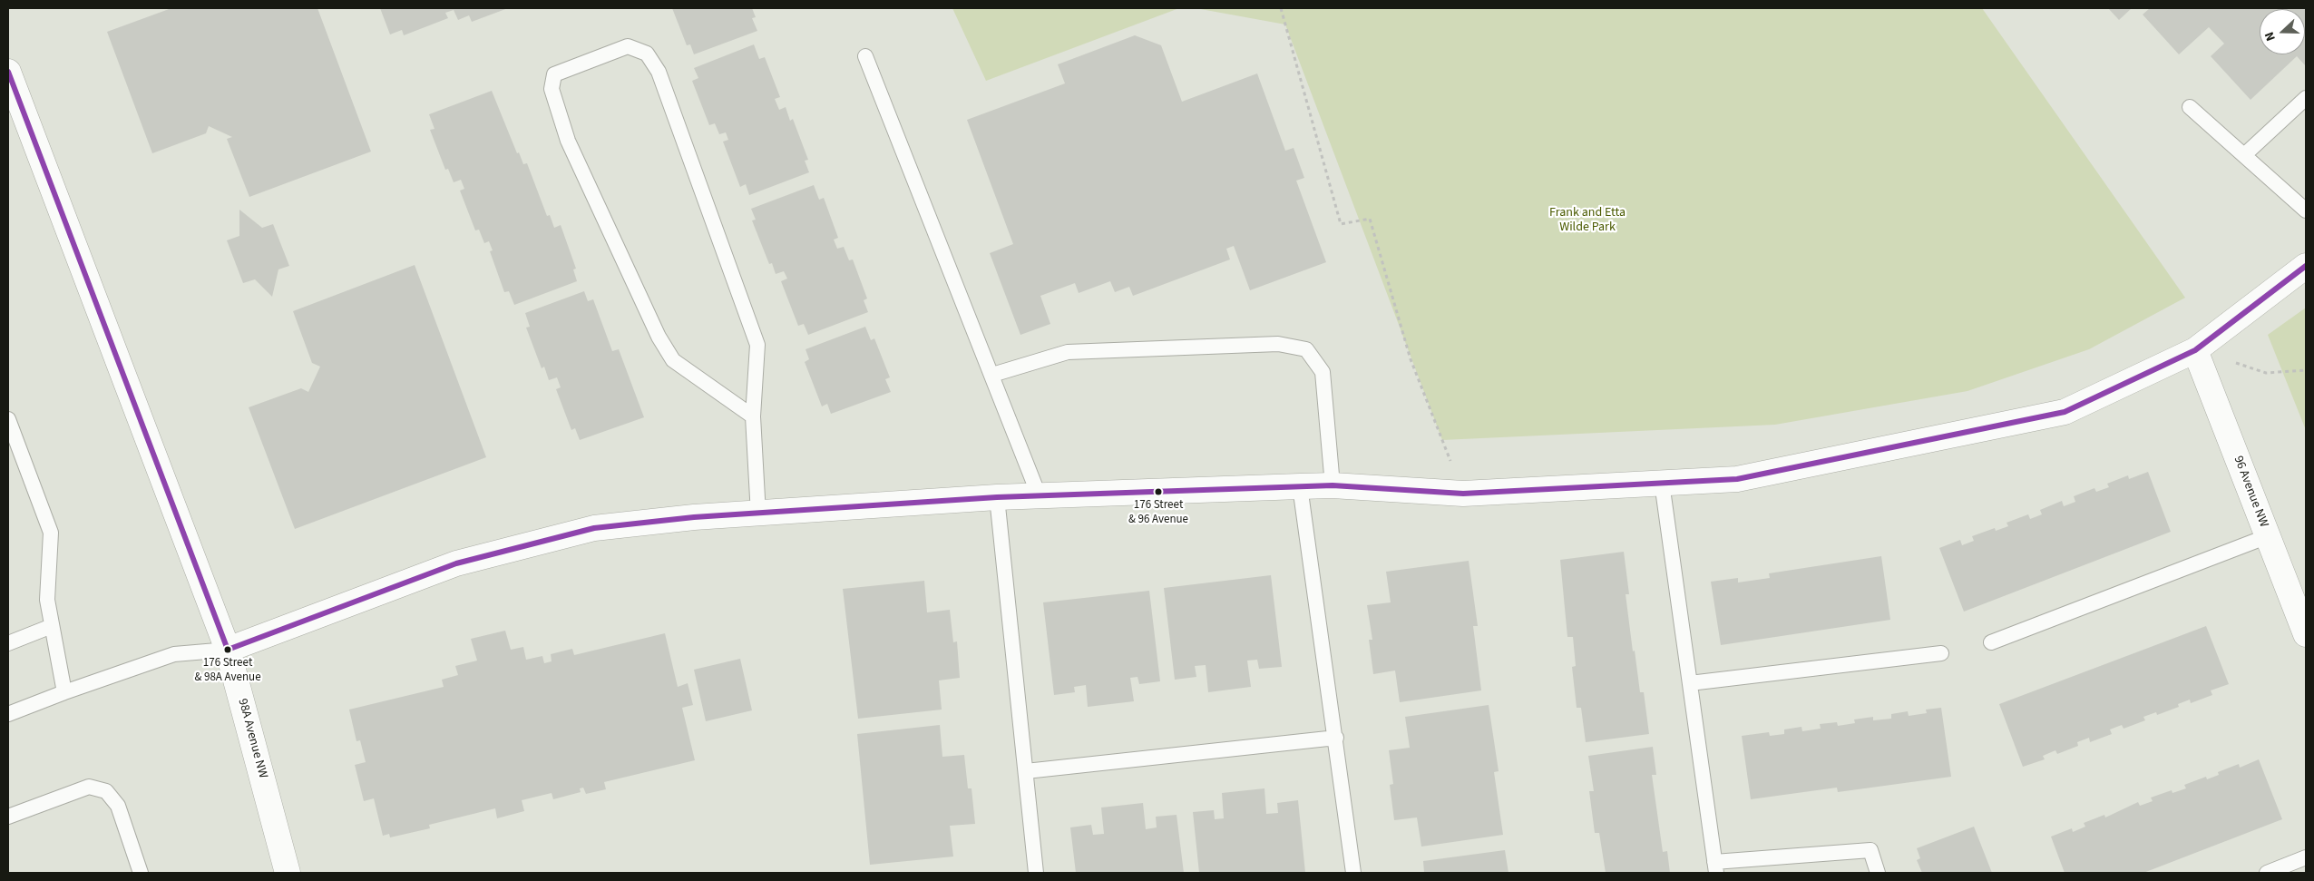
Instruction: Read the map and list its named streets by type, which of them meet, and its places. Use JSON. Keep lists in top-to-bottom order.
{
  "streets": {
    "street": ["96 Avenue NW", "98A Avenue NW"]
  },
  "parks": ["Frank and Etta Wilde Park"],
  "places": ["176 Street & 96 Avenue", "176 Street & 98A Avenue"],
  "north": "left"
}
